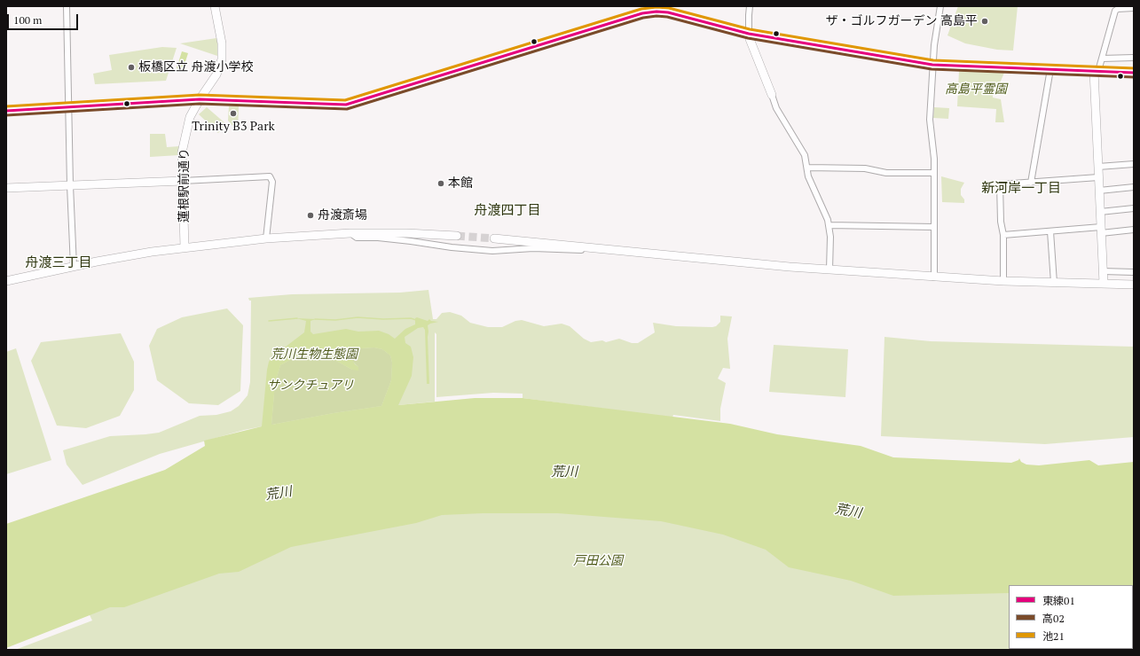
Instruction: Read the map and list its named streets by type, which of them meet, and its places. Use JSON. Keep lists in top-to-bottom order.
{
  "streets": {
    "street": ["蓮根駅前通り"]
  },
  "districts": ["新河岸一丁目", "舟渡四丁目", "舟渡三丁目"],
  "water": ["荒川"],
  "parks": [
    "高島平霊園",
    "荒川生物生態園",
    "サンクチュアリ",
    "戸田公園"
  ],
  "places": [
    "ザ・ゴルフガーデン 高島平",
    "板橋区立 舟渡小学校",
    "Trinity B3 Park",
    "本館",
    "舟渡斎場"
  ],
  "lines": ["transit line 池21", "transit line 東練01", "transit line 高02"],
  "legend": ["東練01", "高02", "池21"],
  "scale_bar": "100 m"
}
